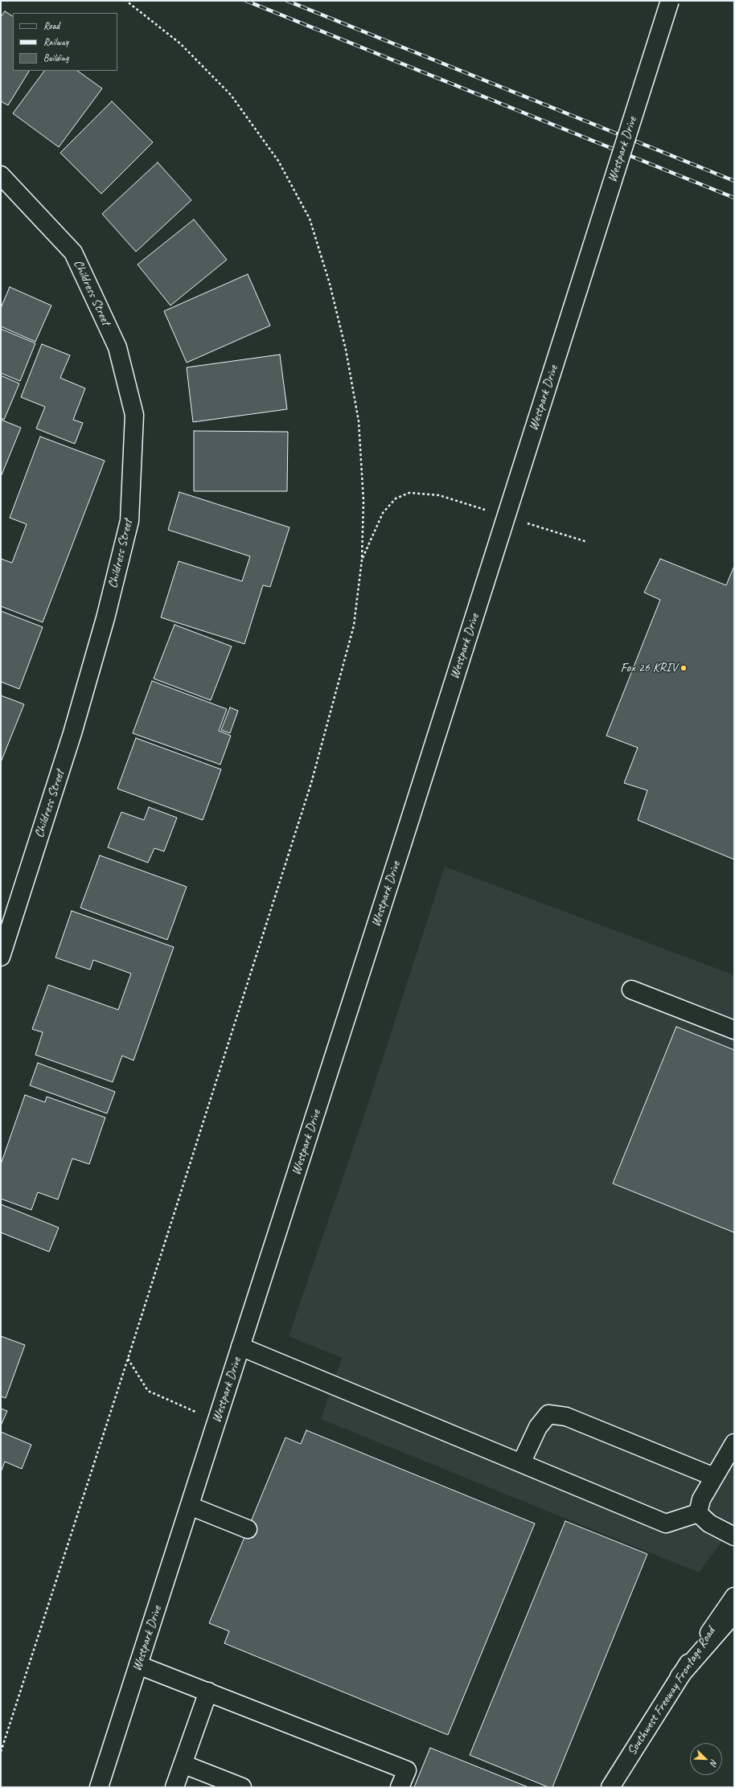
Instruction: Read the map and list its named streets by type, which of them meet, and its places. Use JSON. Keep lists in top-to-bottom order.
{
  "streets": {
    "main road": ["Westpark Drive", "Childress Street", "Southwest Freeway Frontage Road"]
  },
  "places": ["Fox 26 KRIV"],
  "legend": ["Road", "Railway", "Building"],
  "north": "bottom right"
}
